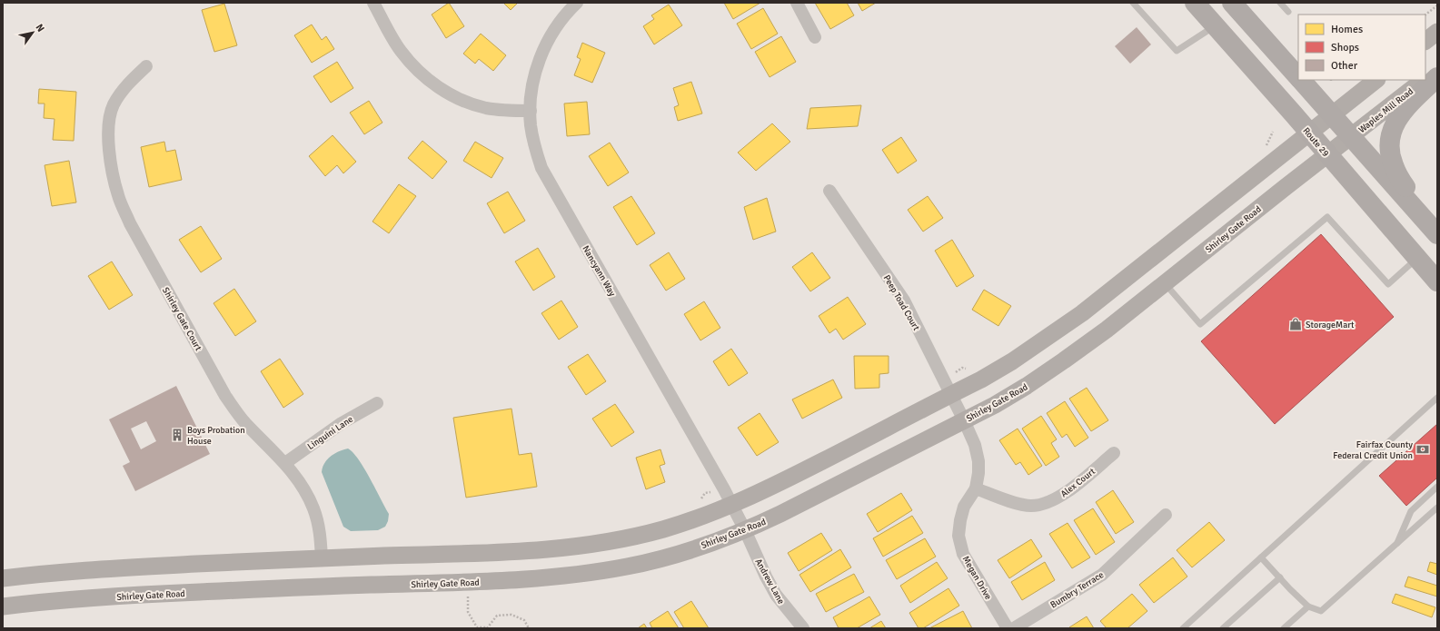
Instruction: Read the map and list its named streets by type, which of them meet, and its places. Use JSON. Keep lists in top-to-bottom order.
{
  "streets": {
    "main road": ["Waples Mill Road", "Route 29", "Shirley Gate Road"],
    "street": [
      "Nancyann Way",
      "Peep Toad Court",
      "Shirley Gate Court",
      "Linguini Lane",
      "Alex Court",
      "Megan Drive",
      "Andrew Lane",
      "Bumbry Terrace"
    ]
  },
  "crossings": [
    ["Waples Mill Road", "Shirley Gate Road"],
    ["Route 29", "Shirley Gate Road"],
    ["Shirley Gate Road", "Nancyann Way"],
    ["Shirley Gate Road", "Peep Toad Court"],
    ["Shirley Gate Road", "Megan Drive"],
    ["Shirley Gate Road", "Andrew Lane"],
    ["Nancyann Way", "Andrew Lane"],
    ["Peep Toad Court", "Megan Drive"],
    ["Shirley Gate Court", "Linguini Lane"],
    ["Alex Court", "Megan Drive"]
  ],
  "places": {
    "shop": ["StorageMart"],
    "building": ["Boys Probation House"],
    "bank": ["Fairfax County Federal Credit Union"]
  },
  "legend": ["Homes", "Shops", "Other"],
  "north": "top right"
}
